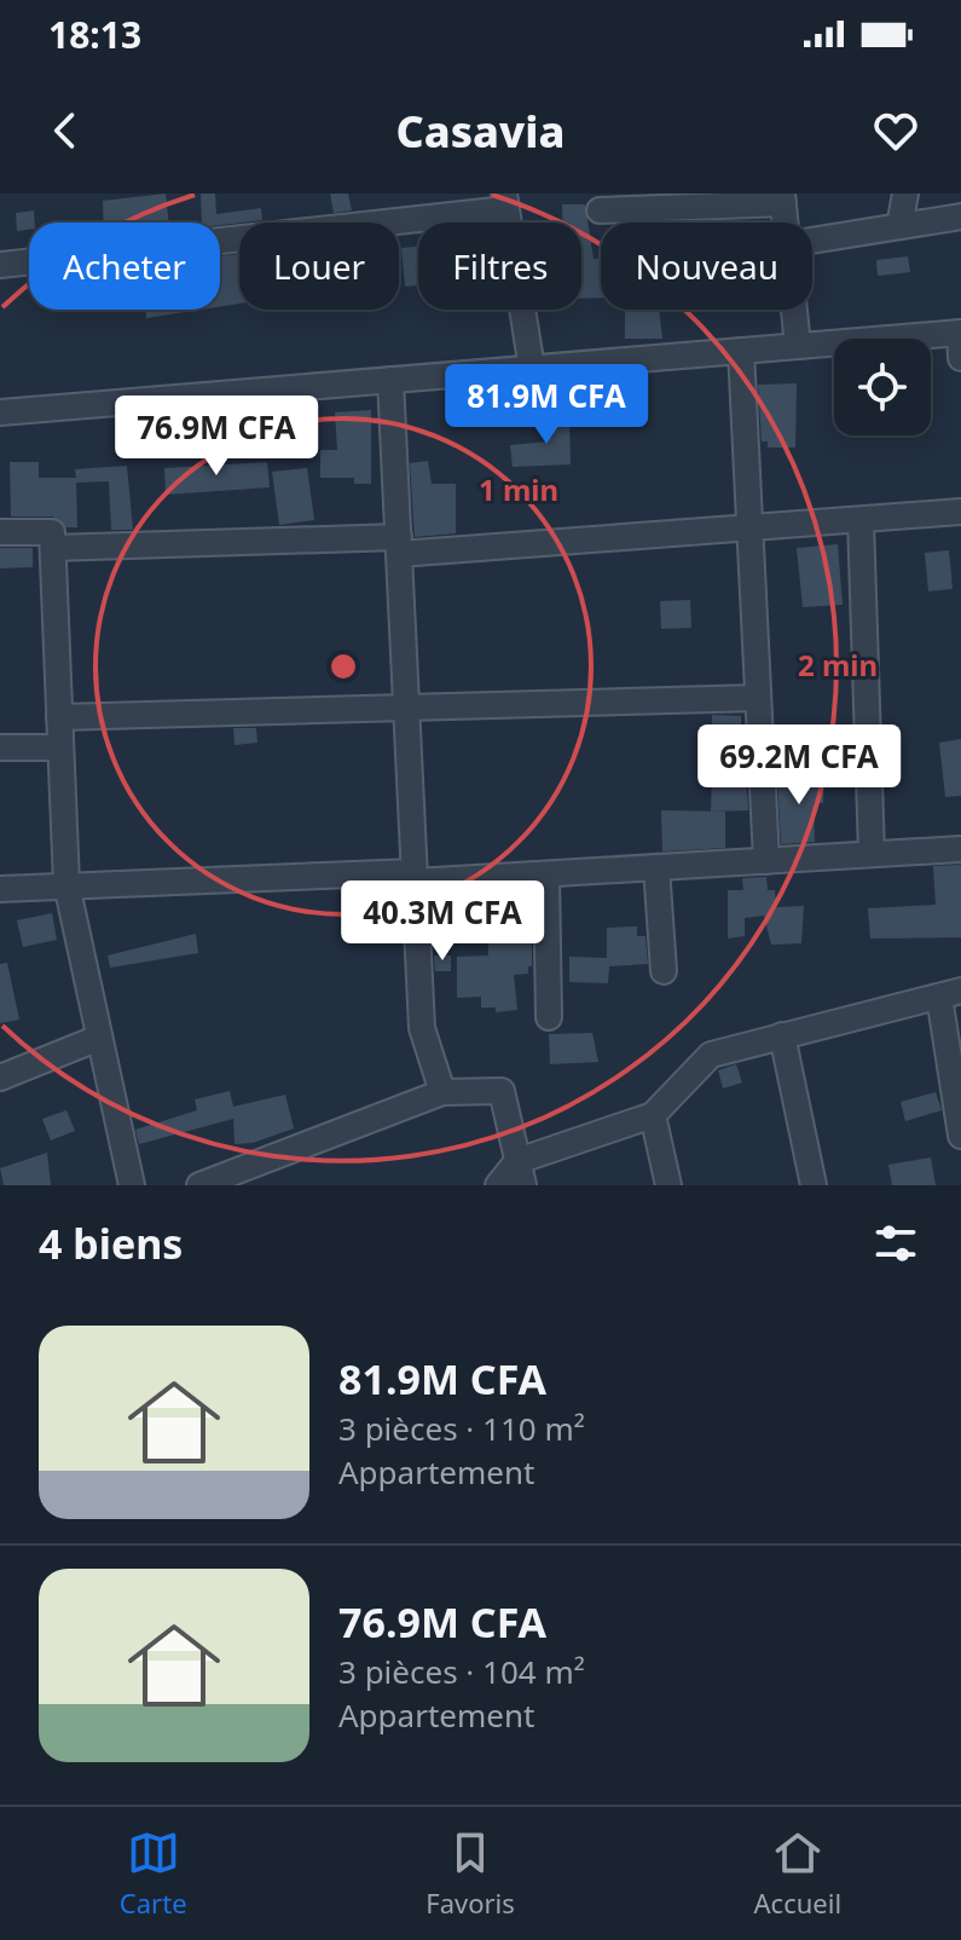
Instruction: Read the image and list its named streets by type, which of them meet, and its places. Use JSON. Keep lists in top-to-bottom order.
{
  "page": {
    "status": "18:13",
    "header": "Casavia",
    "chip": [
      "Acheter",
      "Louer",
      "Filtres",
      "Nouveau"
    ],
    "price": [
      "81.9M CFA",
      "76.9M CFA",
      "69.2M CFA",
      "40.3M CFA"
    ],
    "heading": "4 biens",
    "list": [
      {
        "name": "81.9M CFA",
        "note": "3 pièces · 110 m² · Appartement"
      },
      {
        "name": "76.9M CFA",
        "note": "3 pièces · 104 m² · Appartement"
      }
    ],
    "tabs": ["Carte", "Favoris", "Accueil"]
  },
  "rings": ["1 min", "2 min"]
}
